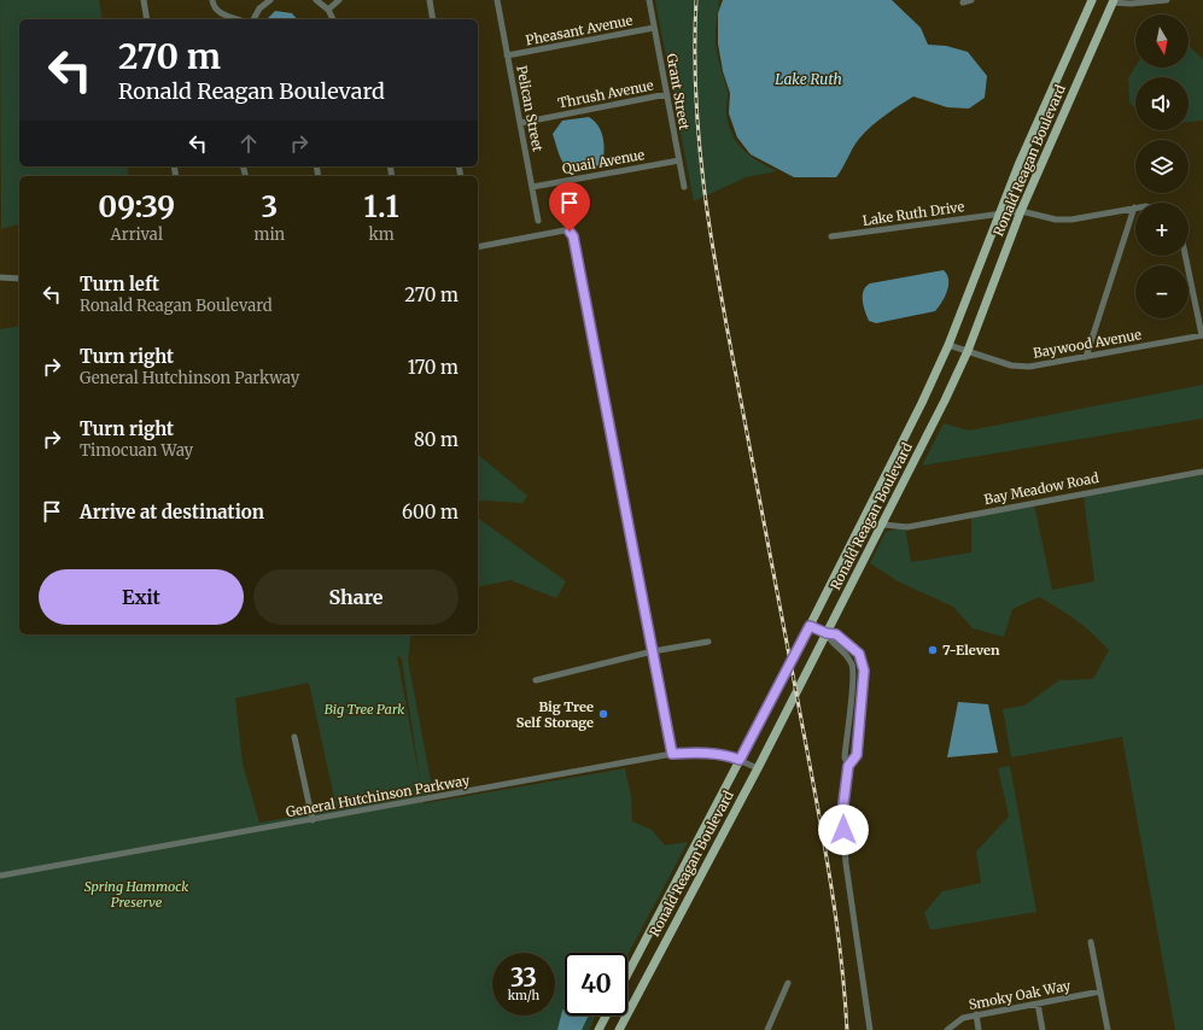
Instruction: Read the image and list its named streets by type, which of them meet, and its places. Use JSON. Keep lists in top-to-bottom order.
{
  "streets": {
    "main road": ["Ronald Reagan Boulevard"],
    "street": [
      "Pheasant Avenue",
      "Grant Street",
      "Thrush Avenue",
      "Pelican Street",
      "Quail Avenue",
      "Lake Ruth Drive",
      "Baywood Avenue",
      "Bay Meadow Road",
      "General Hutchinson Parkway",
      "Smoky Oak Way"
    ]
  },
  "crossings": [
    ["Pheasant Avenue", "Grant Street"],
    ["Pheasant Avenue", "Pelican Street"],
    ["Grant Street", "Thrush Avenue"],
    ["Grant Street", "Quail Avenue"],
    ["Thrush Avenue", "Pelican Street"],
    ["Pelican Street", "Quail Avenue"],
    ["Ronald Reagan Boulevard", "Lake Ruth Drive"],
    ["Ronald Reagan Boulevard", "Baywood Avenue"],
    ["Ronald Reagan Boulevard", "Bay Meadow Road"],
    ["Ronald Reagan Boulevard", "General Hutchinson Parkway"]
  ],
  "water": ["Lake Ruth"],
  "parks": ["Big Tree Park", "Spring Hammock Preserve"],
  "places": ["7-Eleven", "Big Tree Self Storage"],
  "north": "bottom",
  "page": {
    "map_buttons": ["+", "−"],
    "turn": ["270 m", "Ronald Reagan Boulevard"],
    "eta": [
      "09:39",
      "Arrival",
      "3",
      "min",
      "1.1",
      "km"
    ],
    "list": [
      {
        "name": "Turn left",
        "note": "Ronald Reagan Boulevard",
        "value": "270 m"
      },
      {
        "name": "Turn right",
        "note": "General Hutchinson Parkway",
        "value": "170 m"
      },
      {
        "name": "Turn right",
        "note": "Timocuan Way",
        "value": "80 m"
      },
      {
        "name": "Arrive at destination",
        "value": "600 m"
      }
    ],
    "buttons": ["Exit", "Share"],
    "speed": "33 km/h",
    "limit": "40"
  }
}
